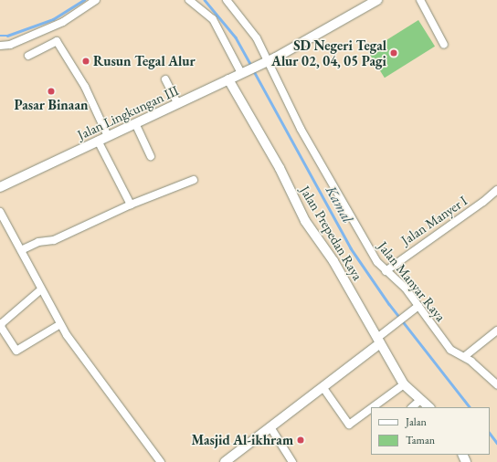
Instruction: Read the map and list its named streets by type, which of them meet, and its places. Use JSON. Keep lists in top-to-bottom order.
{
  "streets": {
    "street": [
      "Jalan Lingkungan III",
      "Jalan Manyer I",
      "Jalan Prepedan Raya",
      "Jalan Manyar Raya"
    ]
  },
  "crossings": [
    ["Jalan Lingkungan III", "Jalan Prepedan Raya"],
    ["Jalan Lingkungan III", "Jalan Manyar Raya"],
    ["Jalan Manyer I", "Jalan Manyar Raya"]
  ],
  "water": ["Kamal"],
  "places": [
    "SD Negeri Tegal Alur 02, 04, 05 Pagi",
    "Rusun Tegal Alur",
    "Pasar Binaan",
    "Masjid Al-ikhram"
  ],
  "legend": ["Jalan", "Taman"]
}
